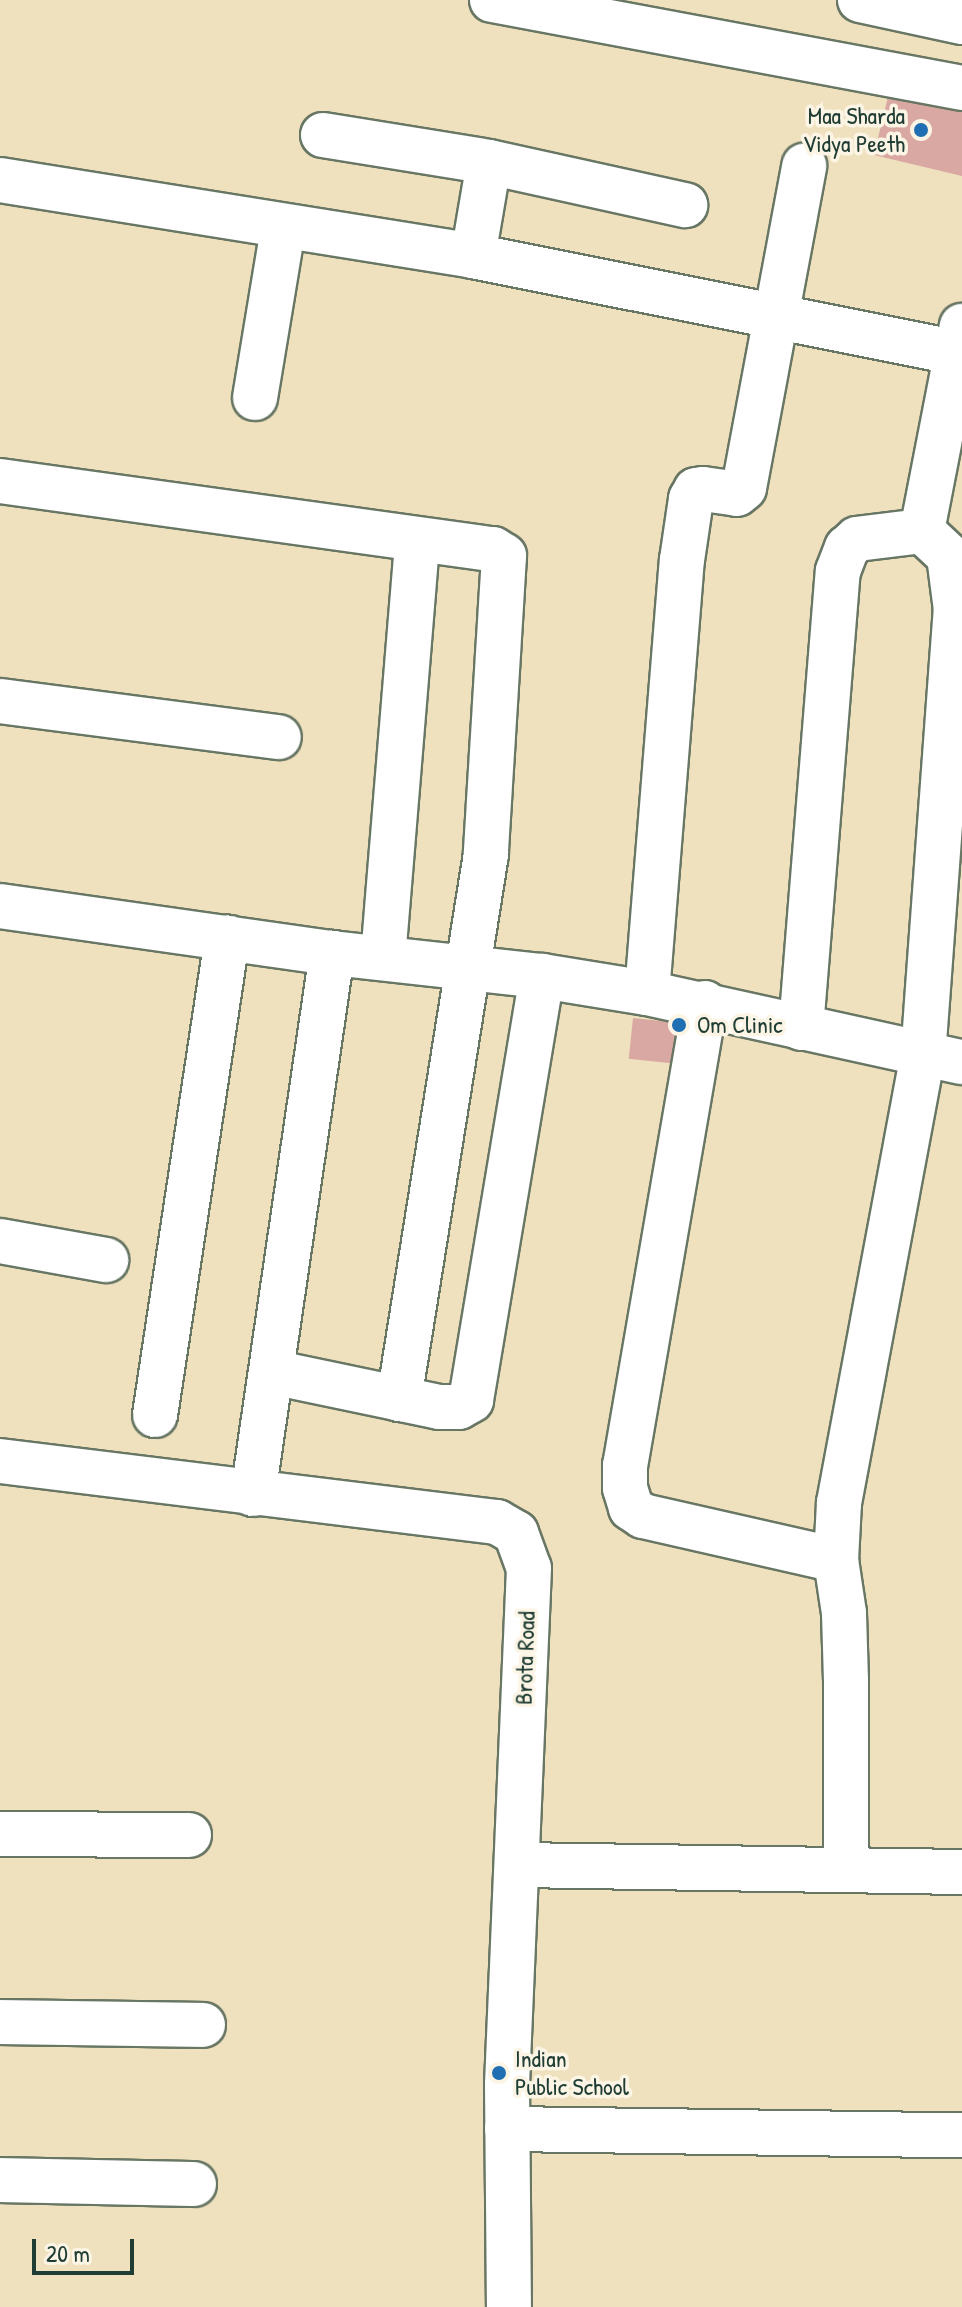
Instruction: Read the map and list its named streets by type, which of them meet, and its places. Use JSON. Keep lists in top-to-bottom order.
{
  "streets": {
    "street": ["Brota Road"]
  },
  "places": ["Maa Sharda Vidya Peeth", "Om Clinic", "Indian Public School"],
  "scale_bar": "20 m"
}
